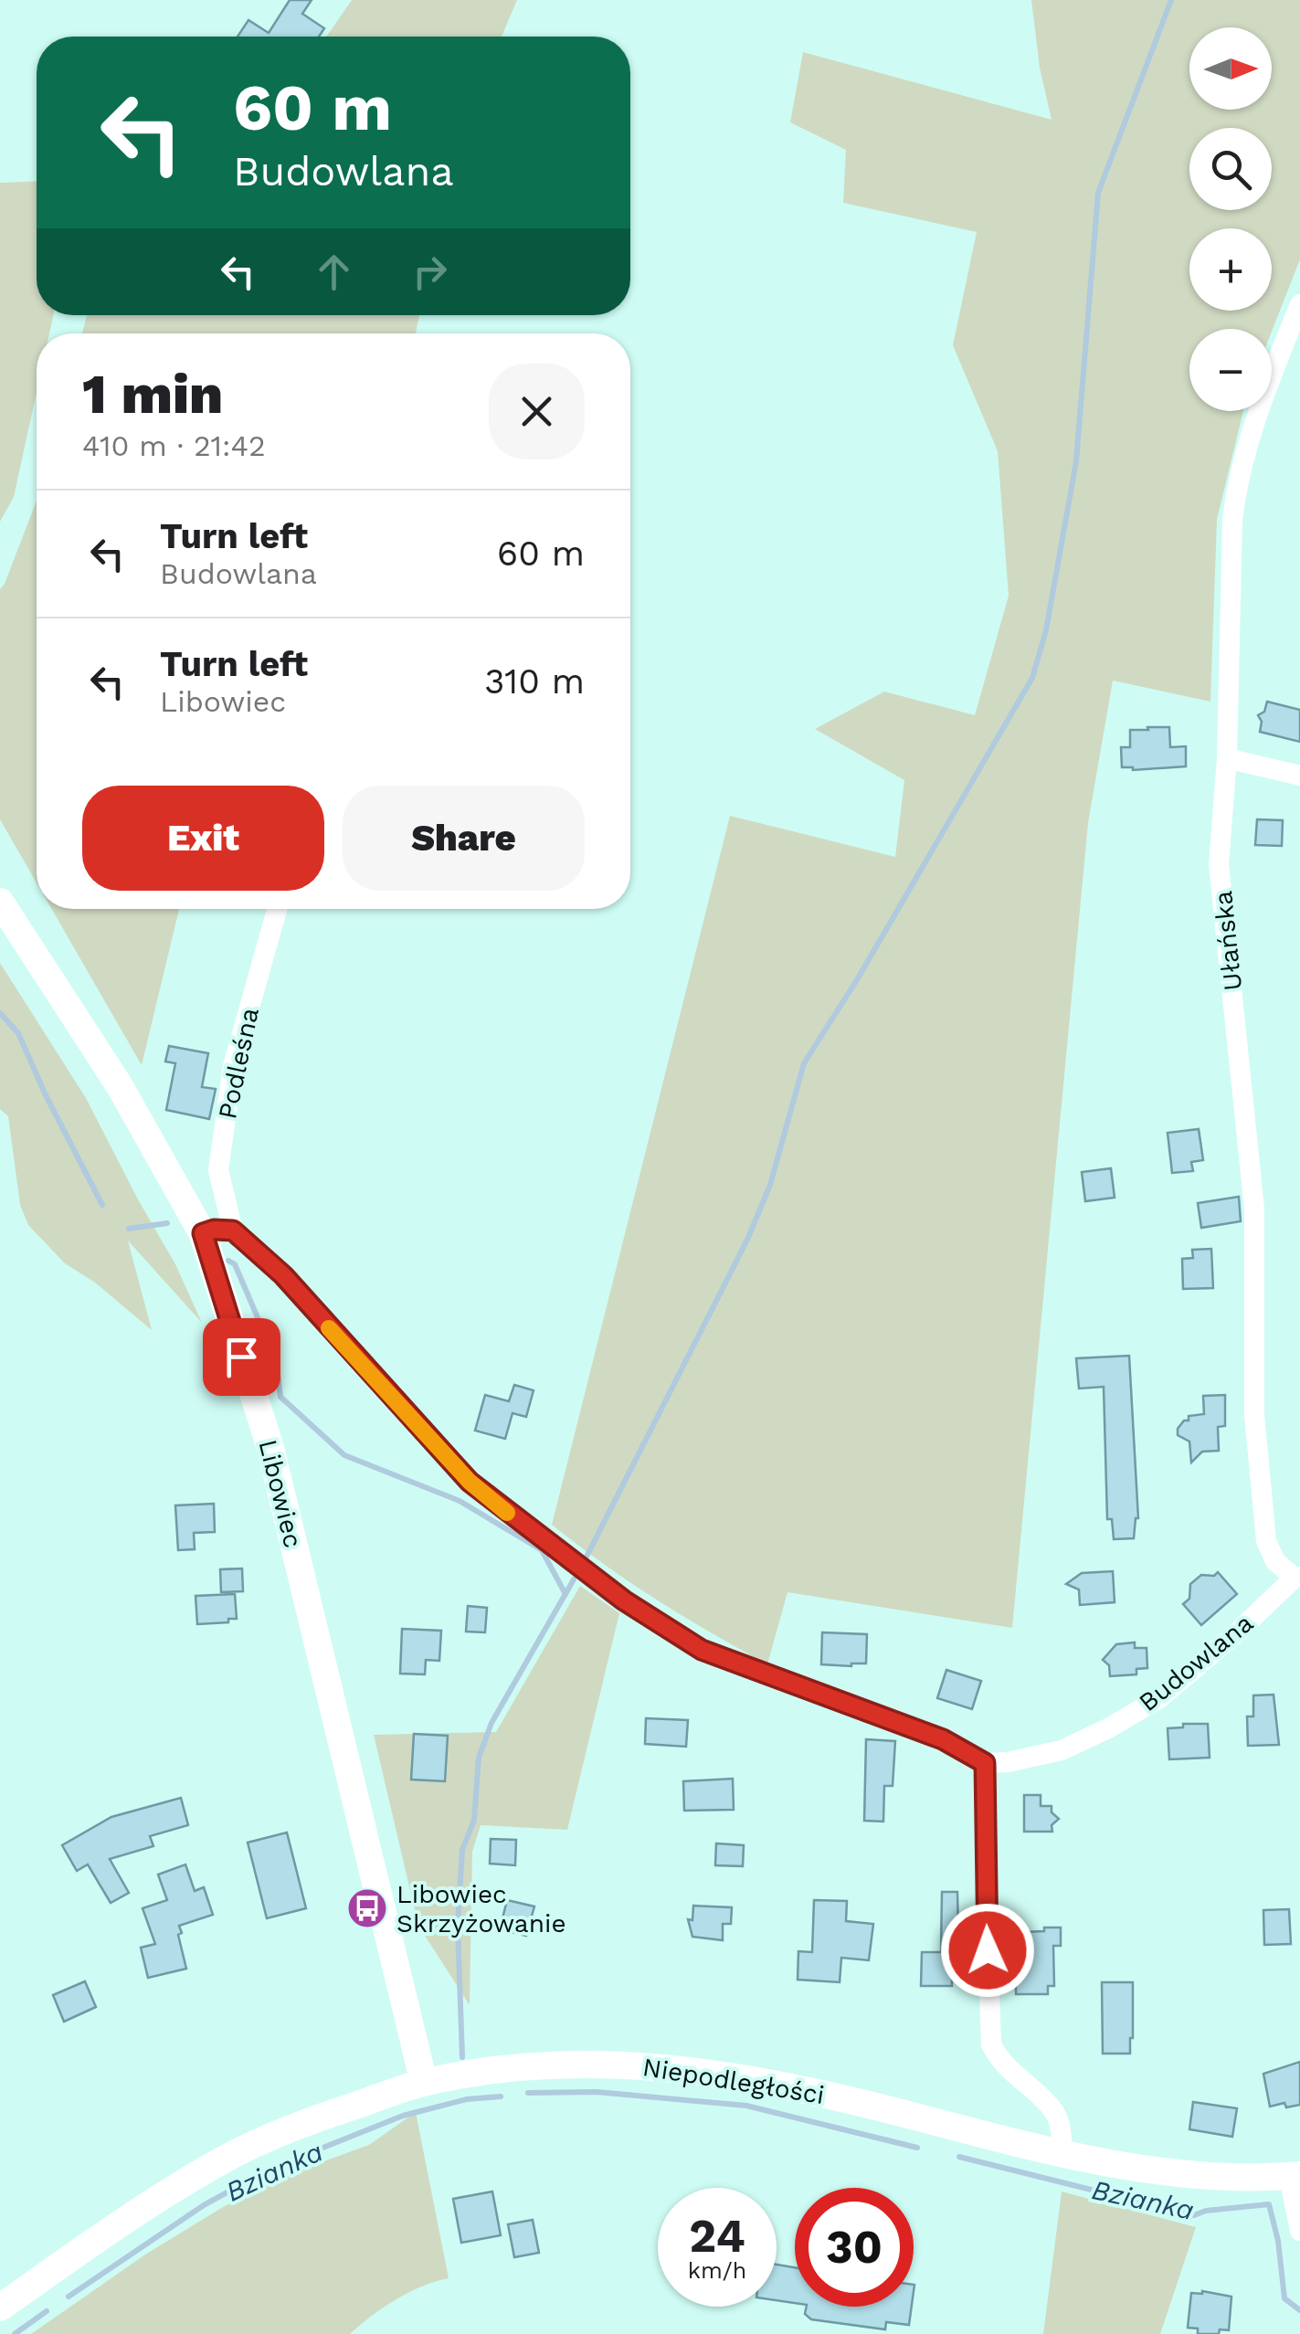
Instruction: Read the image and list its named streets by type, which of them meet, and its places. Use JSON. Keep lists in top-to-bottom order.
{
  "streets": {
    "street": [
      "Ułańska",
      "Podleśna",
      "Libowiec",
      "Budowlana",
      "Niepodległości"
    ]
  },
  "crossings": [
    ["Ułańska", "Budowlana"],
    ["Libowiec", "Niepodległości"]
  ],
  "water": ["Bzianka"],
  "places": {
    "bus stop": ["Libowiec Skrzyżowanie"]
  },
  "north": "right",
  "page": {
    "map_buttons": ["+", "−"],
    "turn": ["60 m", "Budowlana"],
    "heading": ["1 min", "410 m · 21:42"],
    "list": [
      {
        "name": "Turn left",
        "note": "Budowlana",
        "value": "60 m"
      },
      {
        "name": "Turn left",
        "note": "Libowiec",
        "value": "310 m"
      }
    ],
    "buttons": ["Exit", "Share"],
    "speed": "24 km/h",
    "limit": "30"
  }
}
